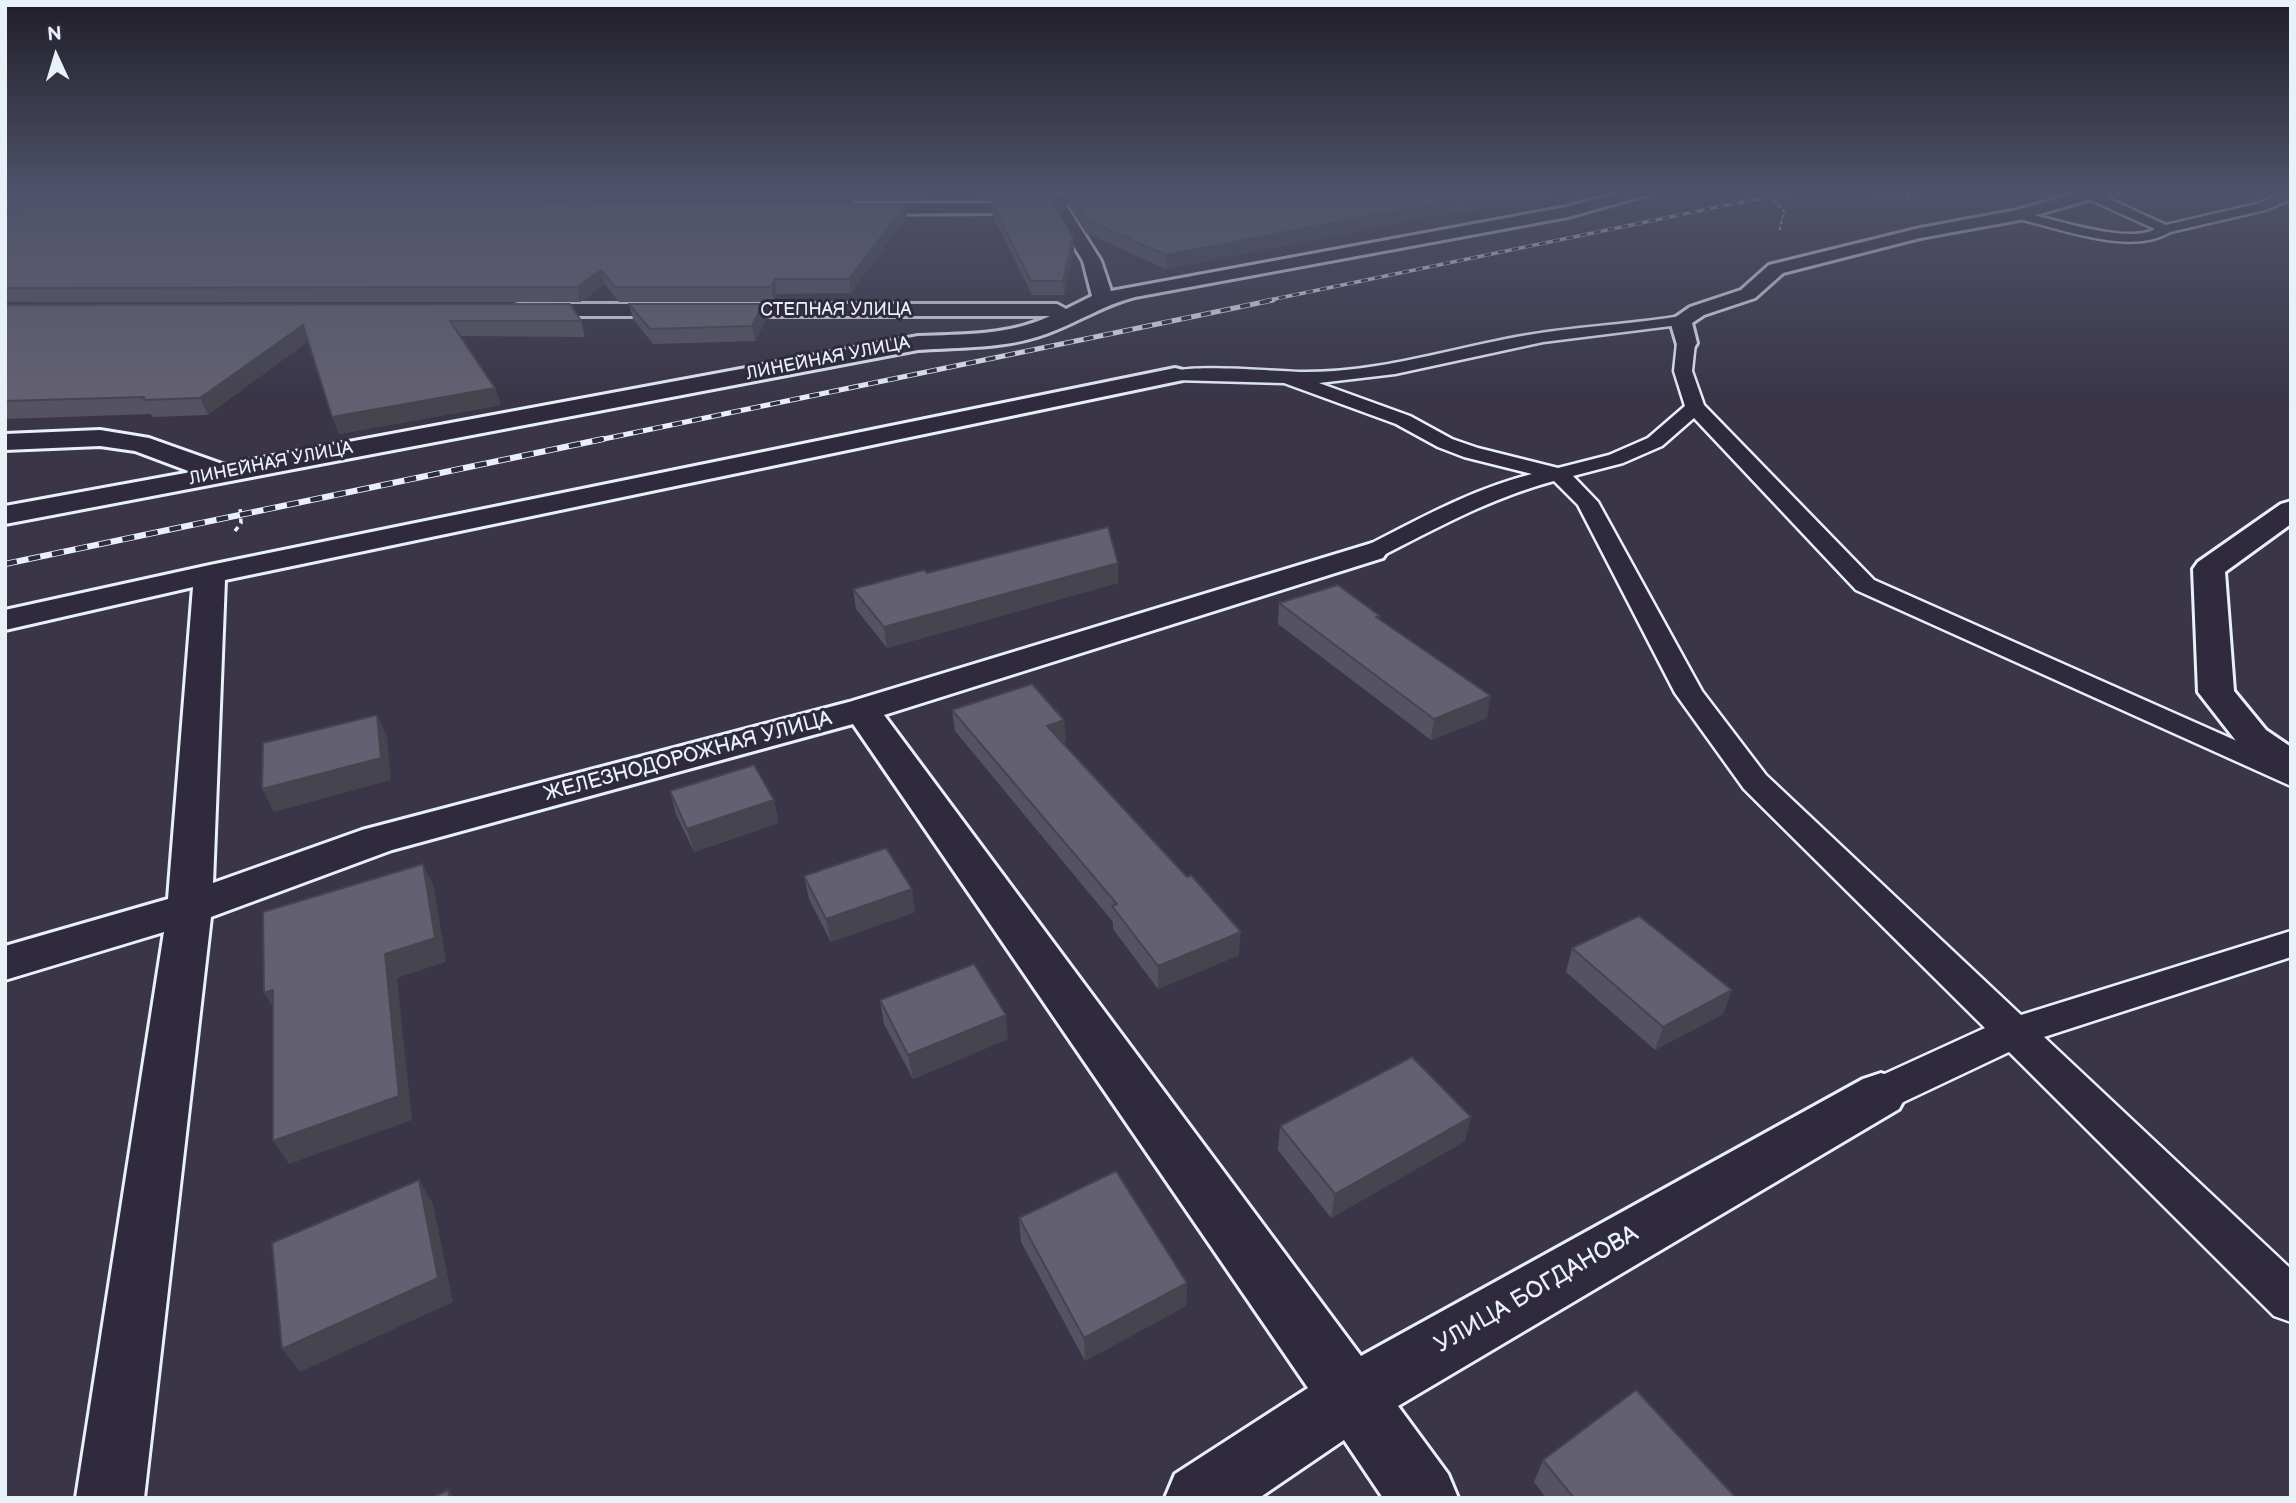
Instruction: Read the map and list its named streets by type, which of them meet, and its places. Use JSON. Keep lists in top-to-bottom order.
{
  "streets": {
    "street": [
      "СТЕПНАЯ УЛИЦА",
      "ЛИНЕЙНАЯ УЛИЦА",
      "ЖЕЛЕЗНОДОРОЖНАЯ УЛИЦА",
      "УЛИЦА БОГДАНОВА"
    ]
  },
  "crossings": [
    ["СТЕПНАЯ УЛИЦА", "ЛИНЕЙНАЯ УЛИЦА"]
  ],
  "north": "top"
}
